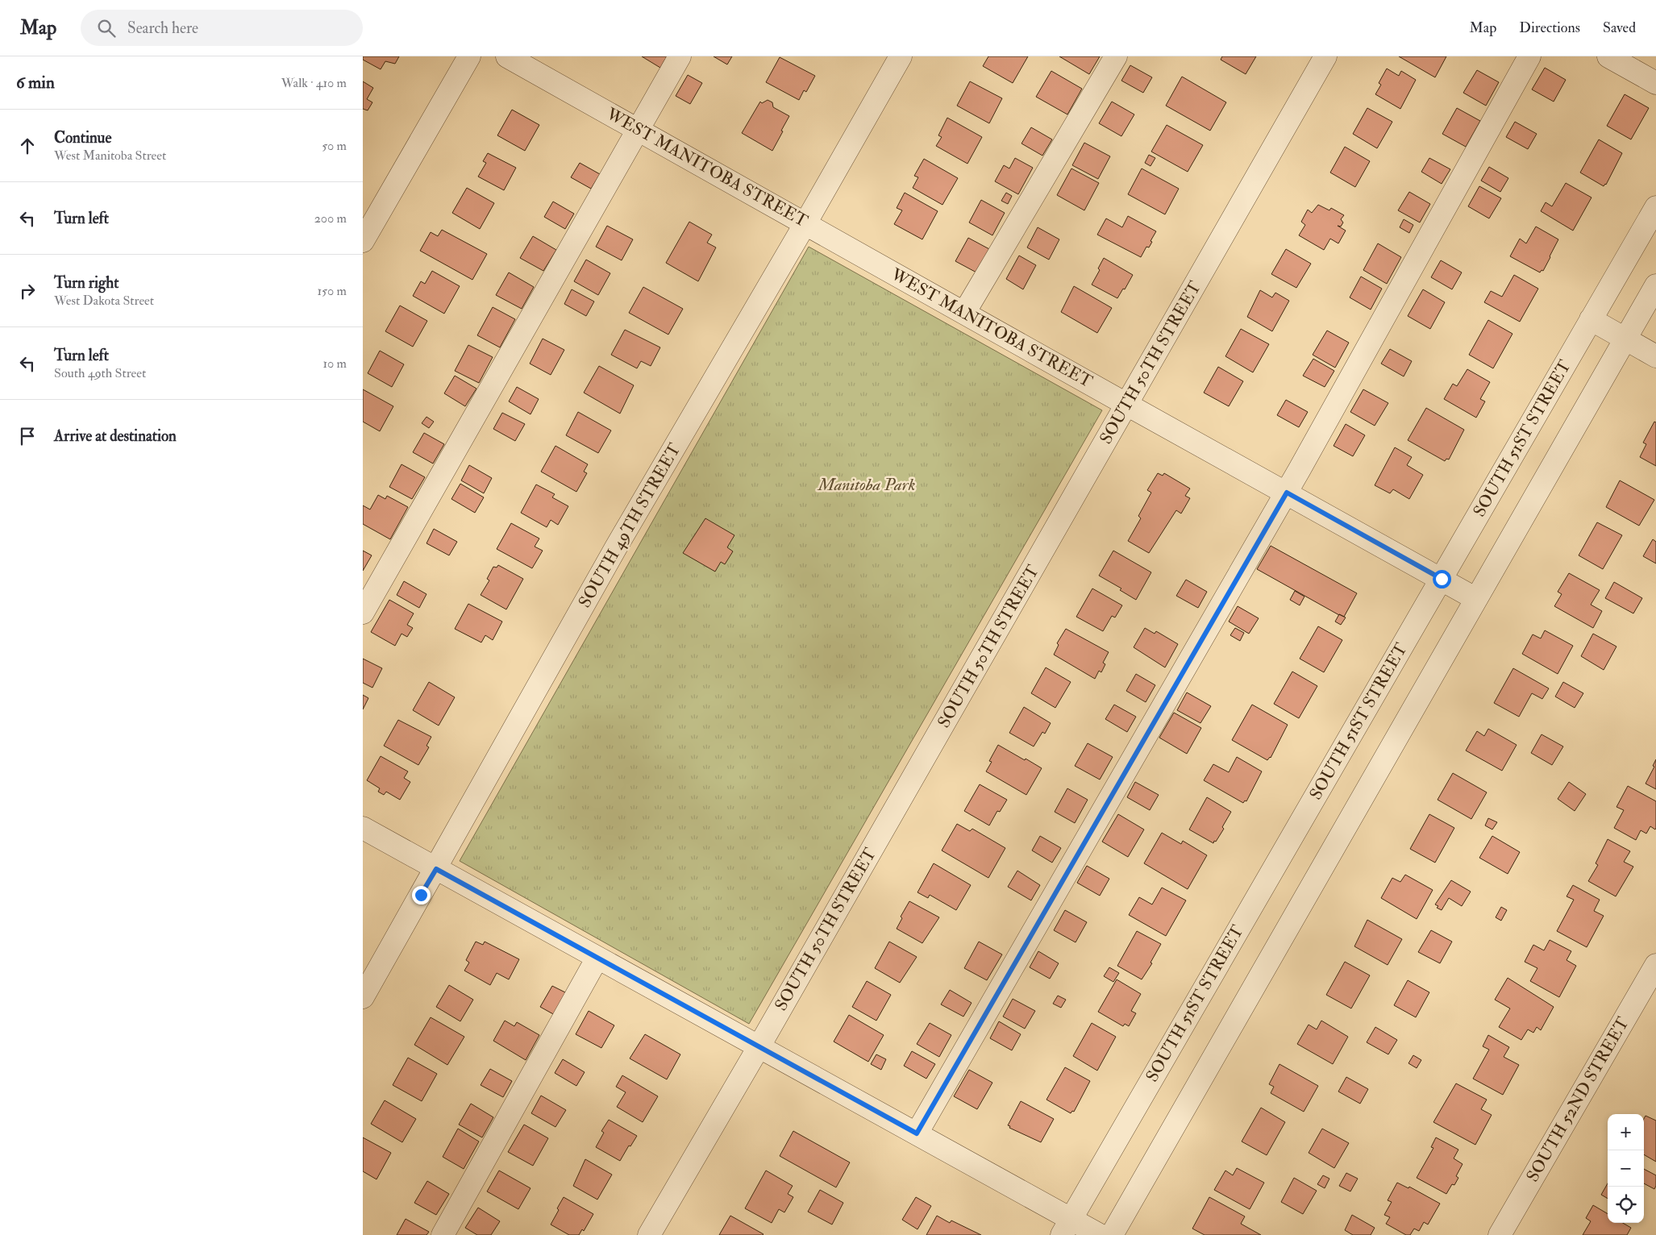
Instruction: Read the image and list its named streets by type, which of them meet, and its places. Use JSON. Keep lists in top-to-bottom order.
{
  "streets": {
    "street": [
      "WEST MANITOBA STREET",
      "SOUTH 50TH STREET",
      "SOUTH 51ST STREET",
      "SOUTH 49TH STREET",
      "SOUTH 52ND STREET"
    ]
  },
  "crossings": [
    ["WEST MANITOBA STREET", "SOUTH 50TH STREET"],
    ["WEST MANITOBA STREET", "SOUTH 51ST STREET"],
    ["WEST MANITOBA STREET", "SOUTH 49TH STREET"]
  ],
  "parks": ["Manitoba Park"],
  "page": {
    "header": "Map",
    "search": "Search here",
    "nav": ["Map", "Directions", "Saved"],
    "heading": ["6 min", "Walk · 410 m"],
    "list": [
      ["Continue", "West Manitoba Street", "50 m"],
      ["Turn left", "200 m"],
      ["Turn right", "West Dakota Street", "150 m"],
      ["Turn left", "South 49th Street", "10 m"],
      "Arrive at destination"
    ],
    "map_buttons": ["+", "−"]
  }
}
